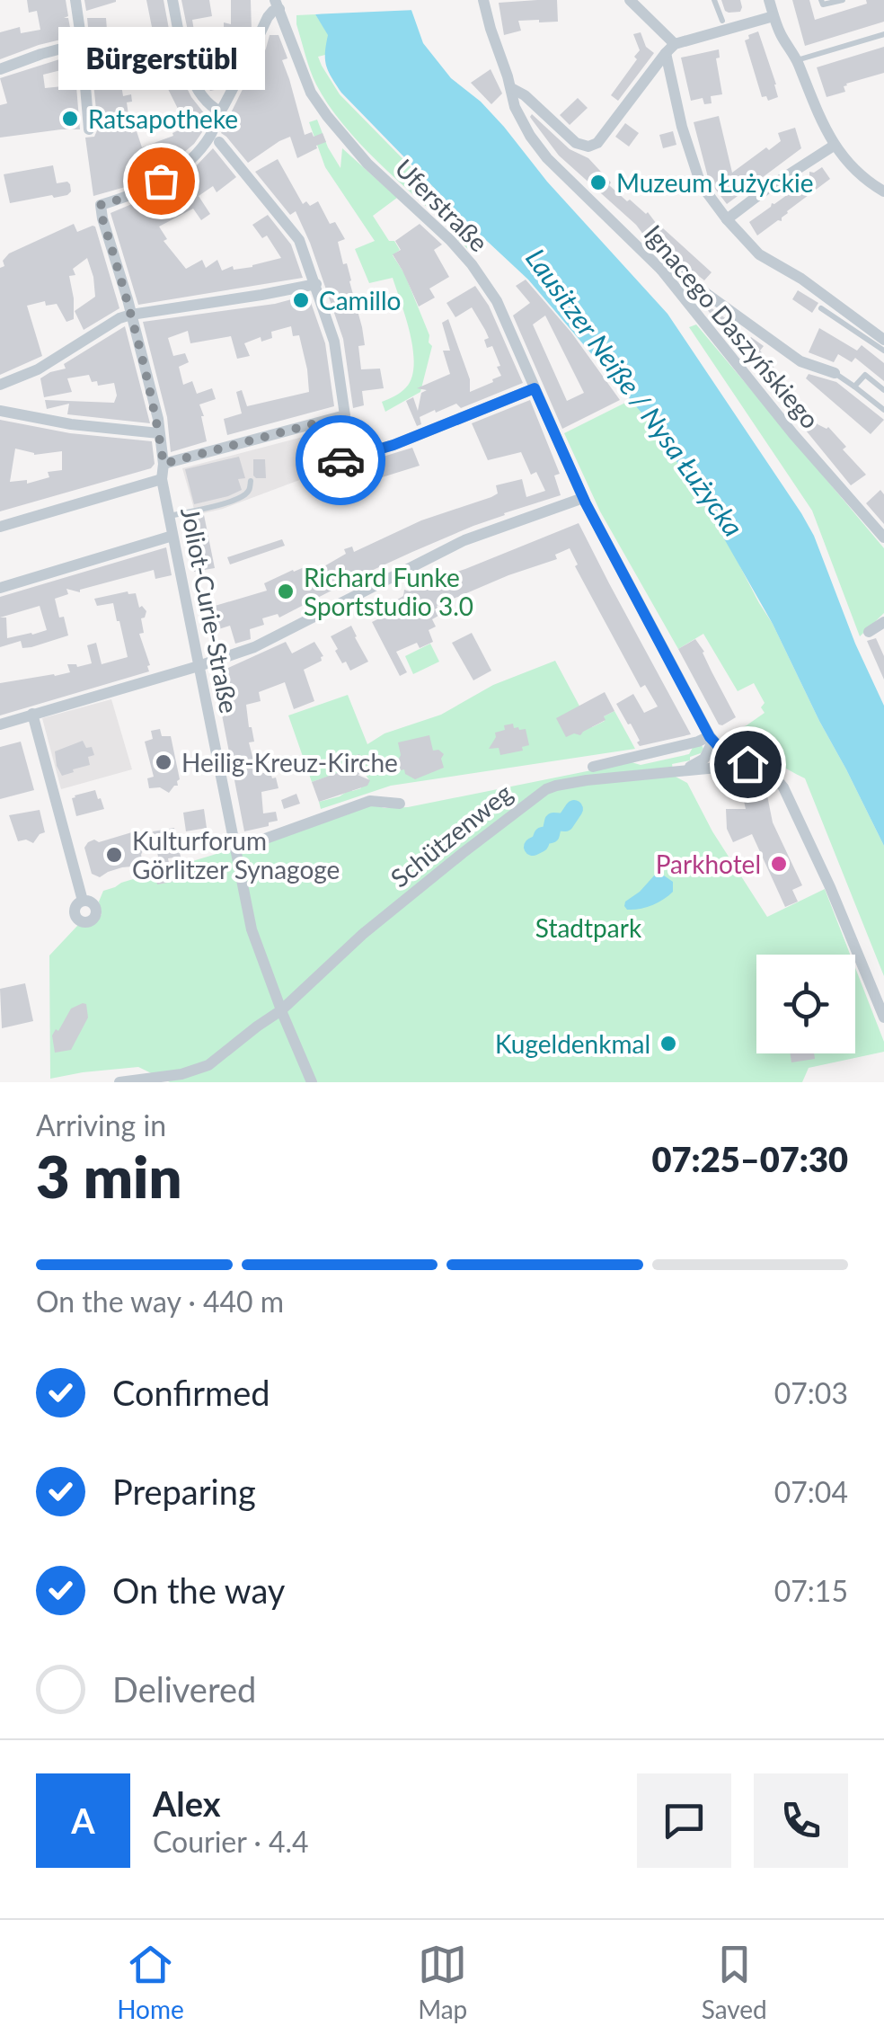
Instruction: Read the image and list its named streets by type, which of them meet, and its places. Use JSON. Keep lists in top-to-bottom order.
{
  "streets": {
    "street": [
      "Uferstraße",
      "Ignacego Daszyńskiego",
      "Joliot-Curie-Straße",
      "Schützenweg"
    ]
  },
  "crossings": [
    ["Joliot-Curie-Straße", "Schützenweg"]
  ],
  "water": ["Lausitzer Neiße / Nysa Łużycka"],
  "parks": ["Stadtpark"],
  "places": [
    "Ratsapotheke",
    "Bürgerstübl",
    "Muzeum Łużyckie",
    "Camillo",
    "Richard Funke Sportstudio 3.0",
    "Heilig-Kreuz-Kirche",
    "Kulturforum Görlitzer Synagoge",
    "Parkhotel",
    "Kugeldenkmal"
  ],
  "page": {
    "bubble": "Bürgerstübl",
    "heading": ["3 min", "Arriving in", "07:25–07:30"],
    "panel": ["Alex", "Courier · 4.4"],
    "bar": "On the way · 440 m",
    "list": [
      ["Confirmed", "07:03"],
      ["Preparing", "07:04"],
      ["On the way", "07:15"],
      "Delivered"
    ],
    "round": "A",
    "tabs": ["Home", "Map", "Saved"]
  }
}
